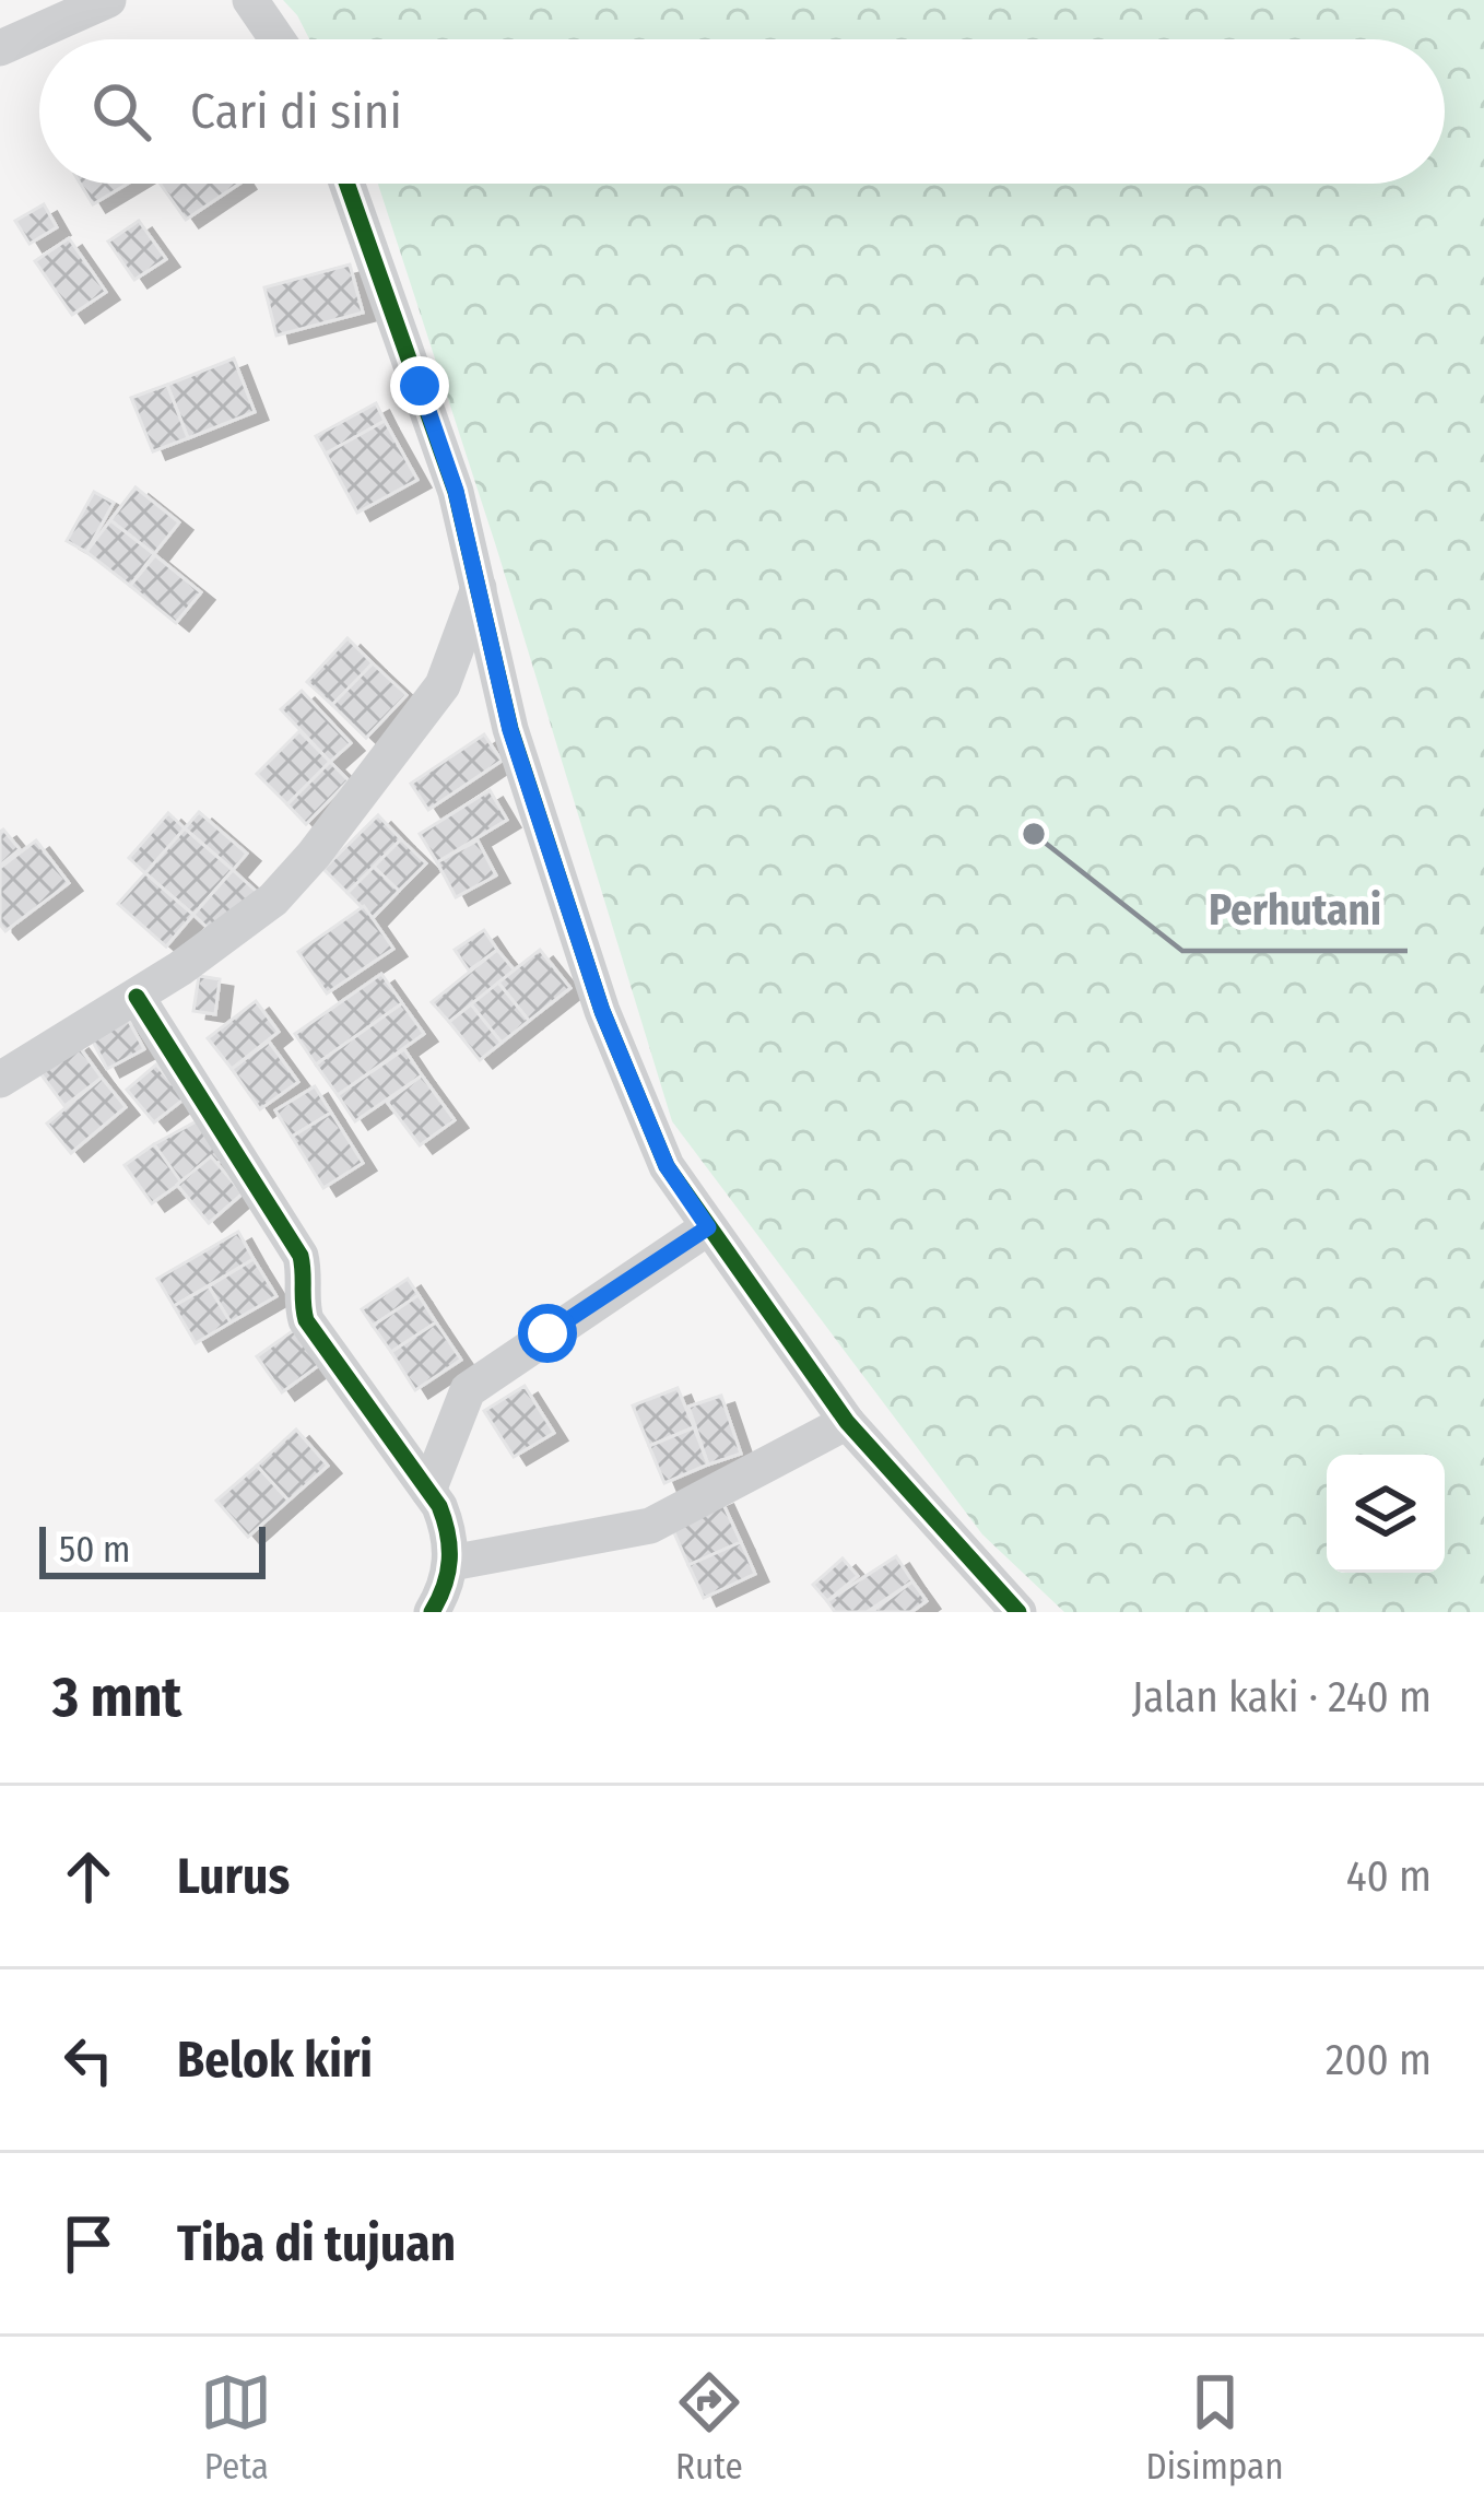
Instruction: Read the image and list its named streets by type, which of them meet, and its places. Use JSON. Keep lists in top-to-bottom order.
{
  "places": ["Perhutani"],
  "scale_bar": "50 m",
  "page": {
    "search": "Cari di sini",
    "scale": "50 m",
    "heading": ["3 mnt", "Jalan kaki · 240 m"],
    "list": [
      ["Lurus", "40 m"],
      ["Belok kiri", "200 m"],
      "Tiba di tujuan"
    ],
    "nav": ["Peta", "Rute", "Disimpan"]
  }
}
